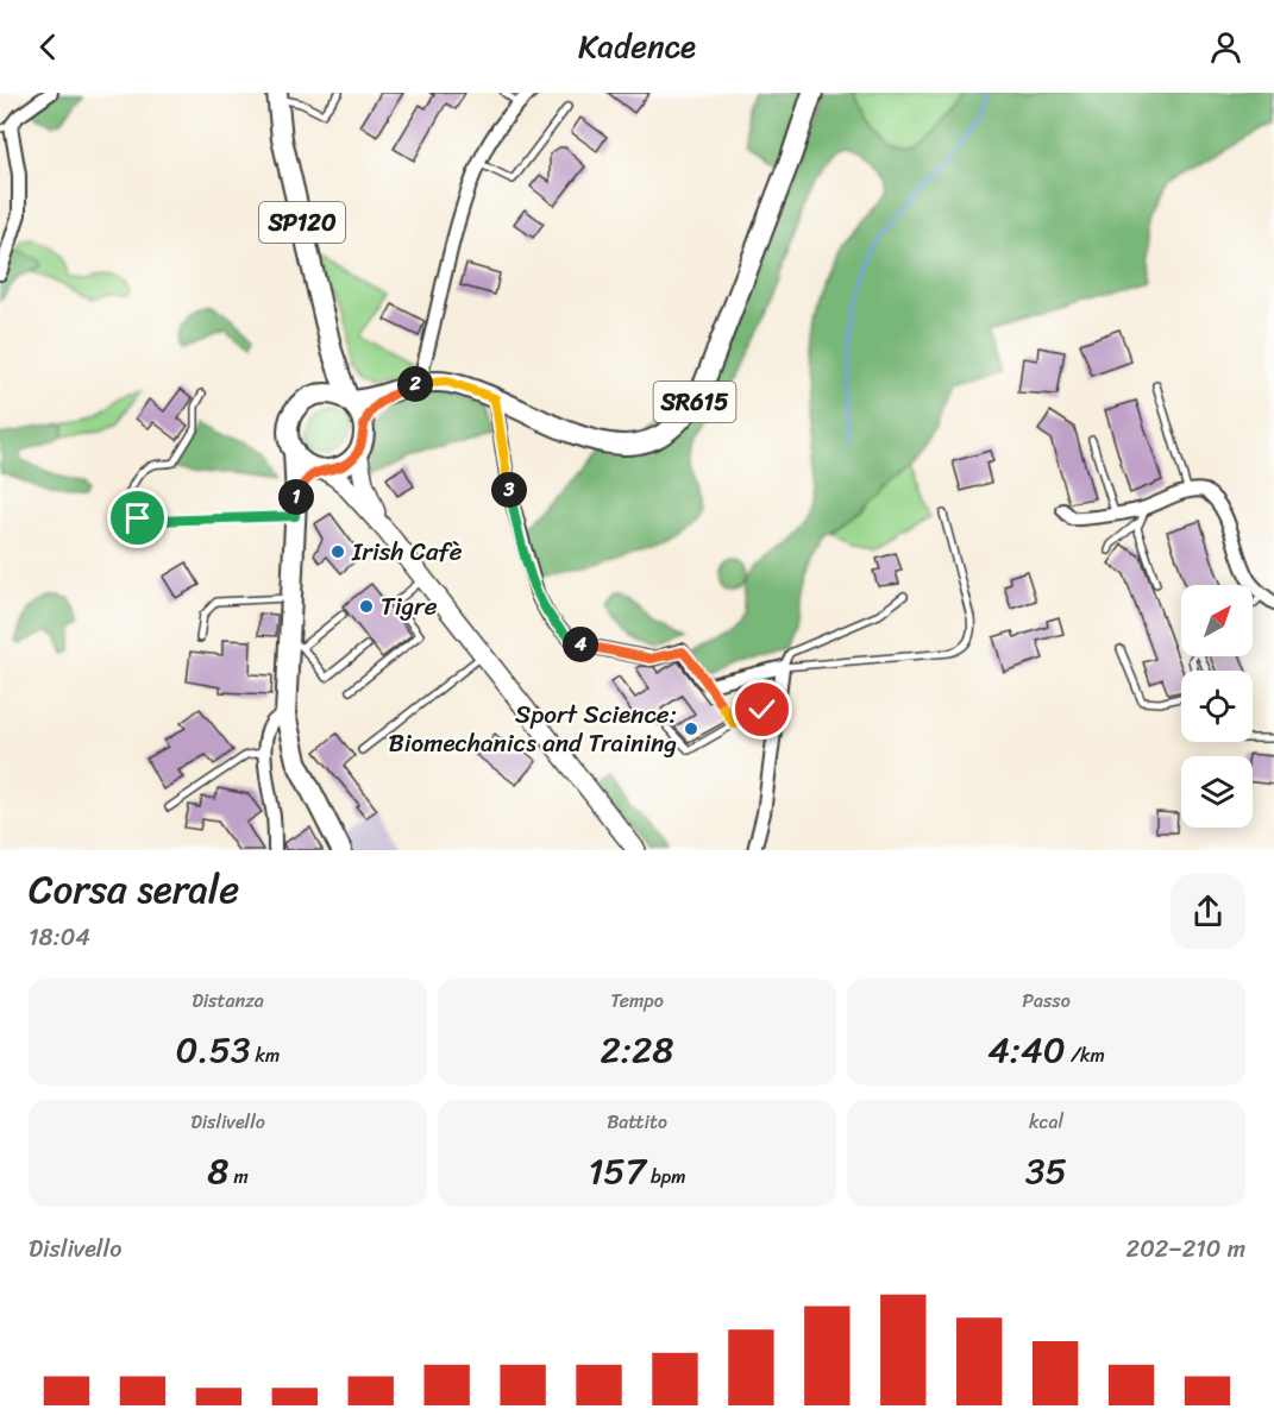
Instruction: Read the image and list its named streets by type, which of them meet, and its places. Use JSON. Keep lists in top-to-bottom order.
{
  "streets": {
    "main road": ["SP120", "SR615"]
  },
  "crossings": [
    ["SP120", "SR615"]
  ],
  "places": ["Irish Cafè", "Tigre", "Sport Science: Biomechanics and Training"],
  "north": "top right",
  "page": {
    "header": "Kadence",
    "pins": [
      "2",
      "3",
      "1",
      "4"
    ],
    "heading": ["Corsa serale", "18:04"],
    "stats": [
      ["Distanza", "0.53 km"],
      ["Tempo", "2:28"],
      ["Passo", "4:40 /km"],
      ["Dislivello", "8 m"],
      ["Battito", "157 bpm"],
      ["kcal", "35"]
    ],
    "chart": ["Dislivello", "202–210 m"]
  }
}
